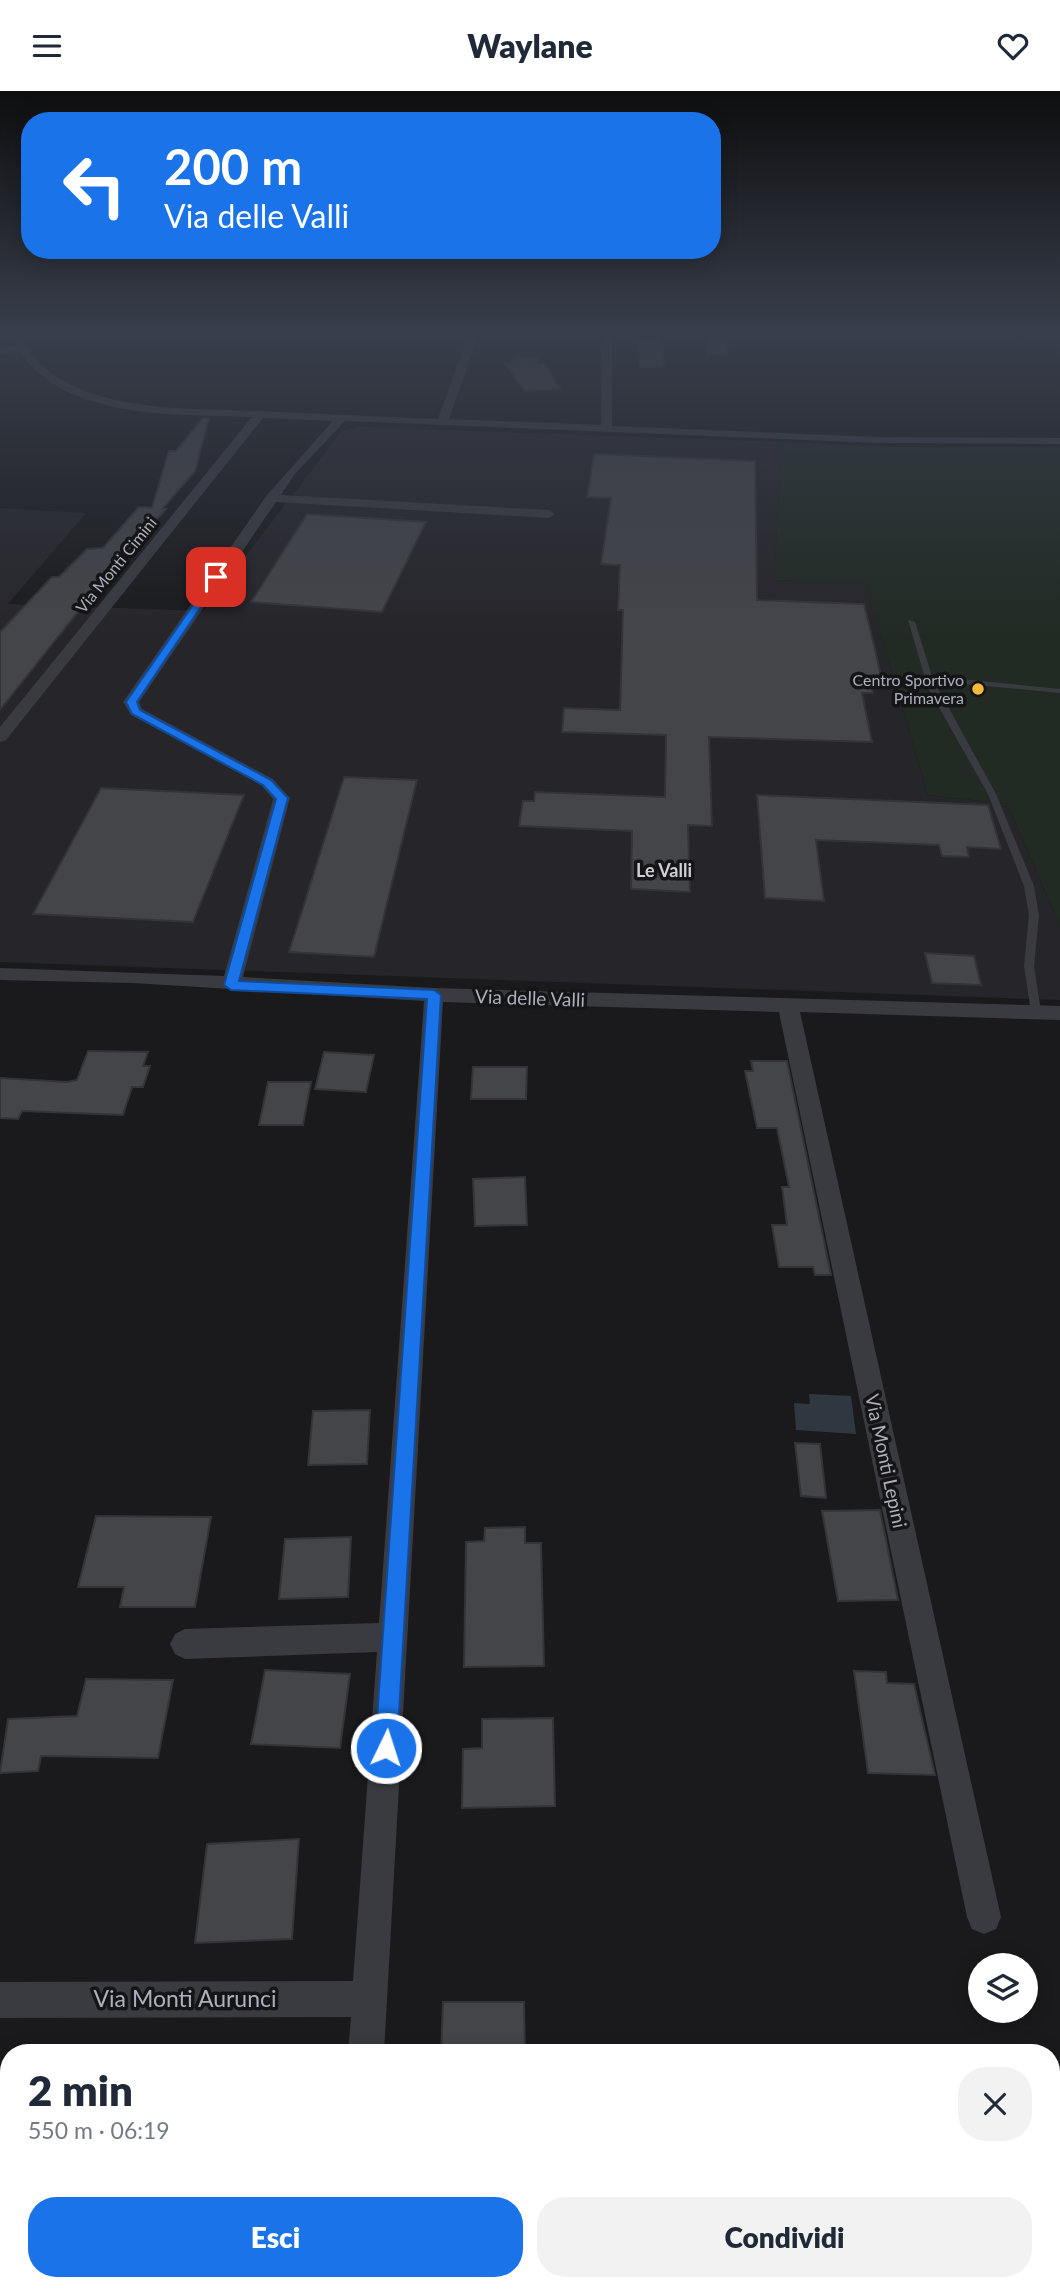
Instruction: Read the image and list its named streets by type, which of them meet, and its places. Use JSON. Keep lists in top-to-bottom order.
{
  "streets": {
    "street": [
      "Via Monti Cimini",
      "Via delle Valli",
      "Via Monti Lepini",
      "Via Monti Aurunci"
    ]
  },
  "crossings": [
    ["Via delle Valli", "Via Monti Lepini"]
  ],
  "districts": ["Le Valli"],
  "places": ["Centro Sportivo Primavera"],
  "page": {
    "header": "Waylane",
    "turn": ["200 m", "Via delle Valli"],
    "heading": ["2 min", "550 m · 06:19"],
    "buttons": ["Esci", "Condividi"]
  }
}
